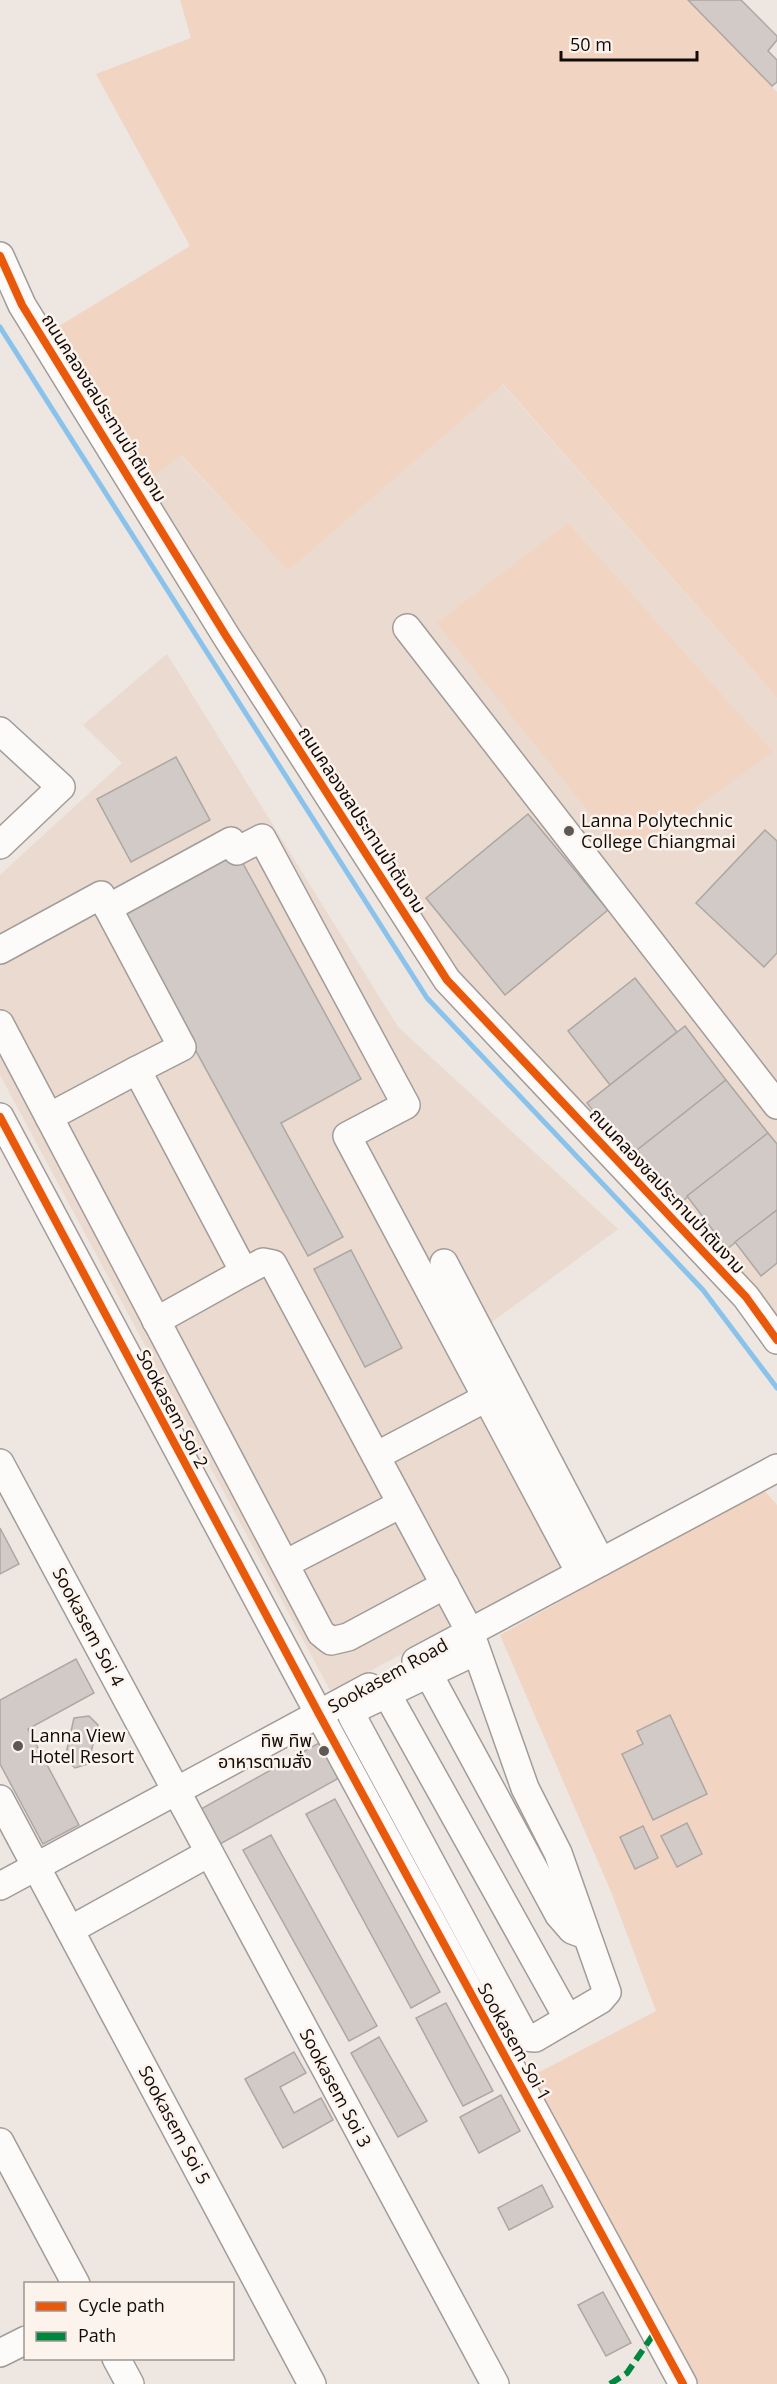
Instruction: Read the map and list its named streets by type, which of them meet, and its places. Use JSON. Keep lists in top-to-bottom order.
{
  "streets": {
    "street": [
      "ถนนคลองชลประทานป่าตันงาม",
      "Sookasem Soi 2",
      "Sookasem Soi 4",
      "Sookasem Road",
      "Sookasem Soi 1",
      "Sookasem Soi 3",
      "Sookasem Soi 5"
    ]
  },
  "crossings": [
    ["Sookasem Soi 2", "Sookasem Road"],
    ["Sookasem Soi 2", "Sookasem Soi 1"],
    ["Sookasem Soi 4", "Sookasem Road"],
    ["Sookasem Soi 4", "Sookasem Soi 3"],
    ["Sookasem Road", "Sookasem Soi 1"],
    ["Sookasem Road", "Sookasem Soi 3"],
    ["Sookasem Road", "Sookasem Soi 5"]
  ],
  "places": ["Lanna Polytechnic College Chiangmai", "Lanna View Hotel Resort", "ทิพ ทิพ อาหารตามสั่ง"],
  "legend": ["Cycle path", "Path"],
  "scale_bar": "50 m"
}
